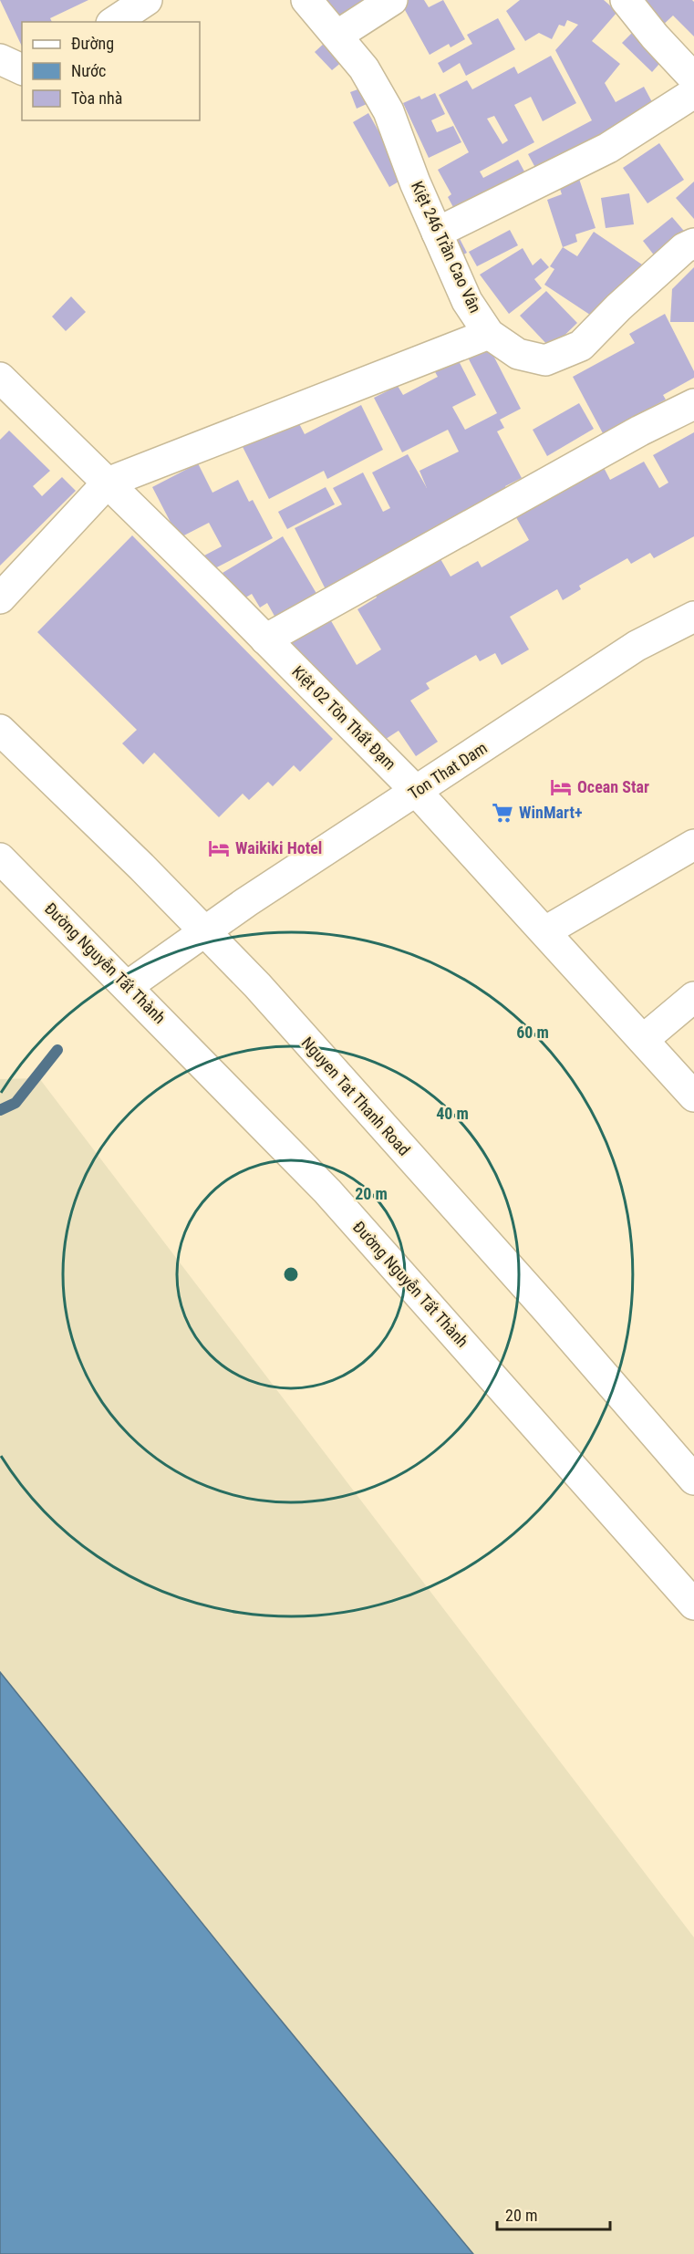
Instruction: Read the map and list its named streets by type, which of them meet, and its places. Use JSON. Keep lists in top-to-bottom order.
{
  "streets": {
    "street": [
      "Kiệt 246 Trần Cao Vân",
      "Kiệt 02 Tôn Thất Đạm",
      "Ton That Dam",
      "Đường Nguyễn Tất Thành",
      "Nguyen Tat Thanh Road"
    ]
  },
  "crossings": [
    ["Kiệt 02 Tôn Thất Đạm", "Ton That Dam"],
    ["Ton That Dam", "Đường Nguyễn Tất Thành"],
    ["Ton That Dam", "Nguyen Tat Thanh Road"]
  ],
  "places": {
    "hotel": ["Ocean Star", "Waikiki Hotel"],
    "supermarket": ["WinMart+"]
  },
  "legend": ["Đường", "Nước", "Tòa nhà"],
  "scale_bar": "20 m",
  "rings": ["60 m", "40 m", "20 m"]
}
